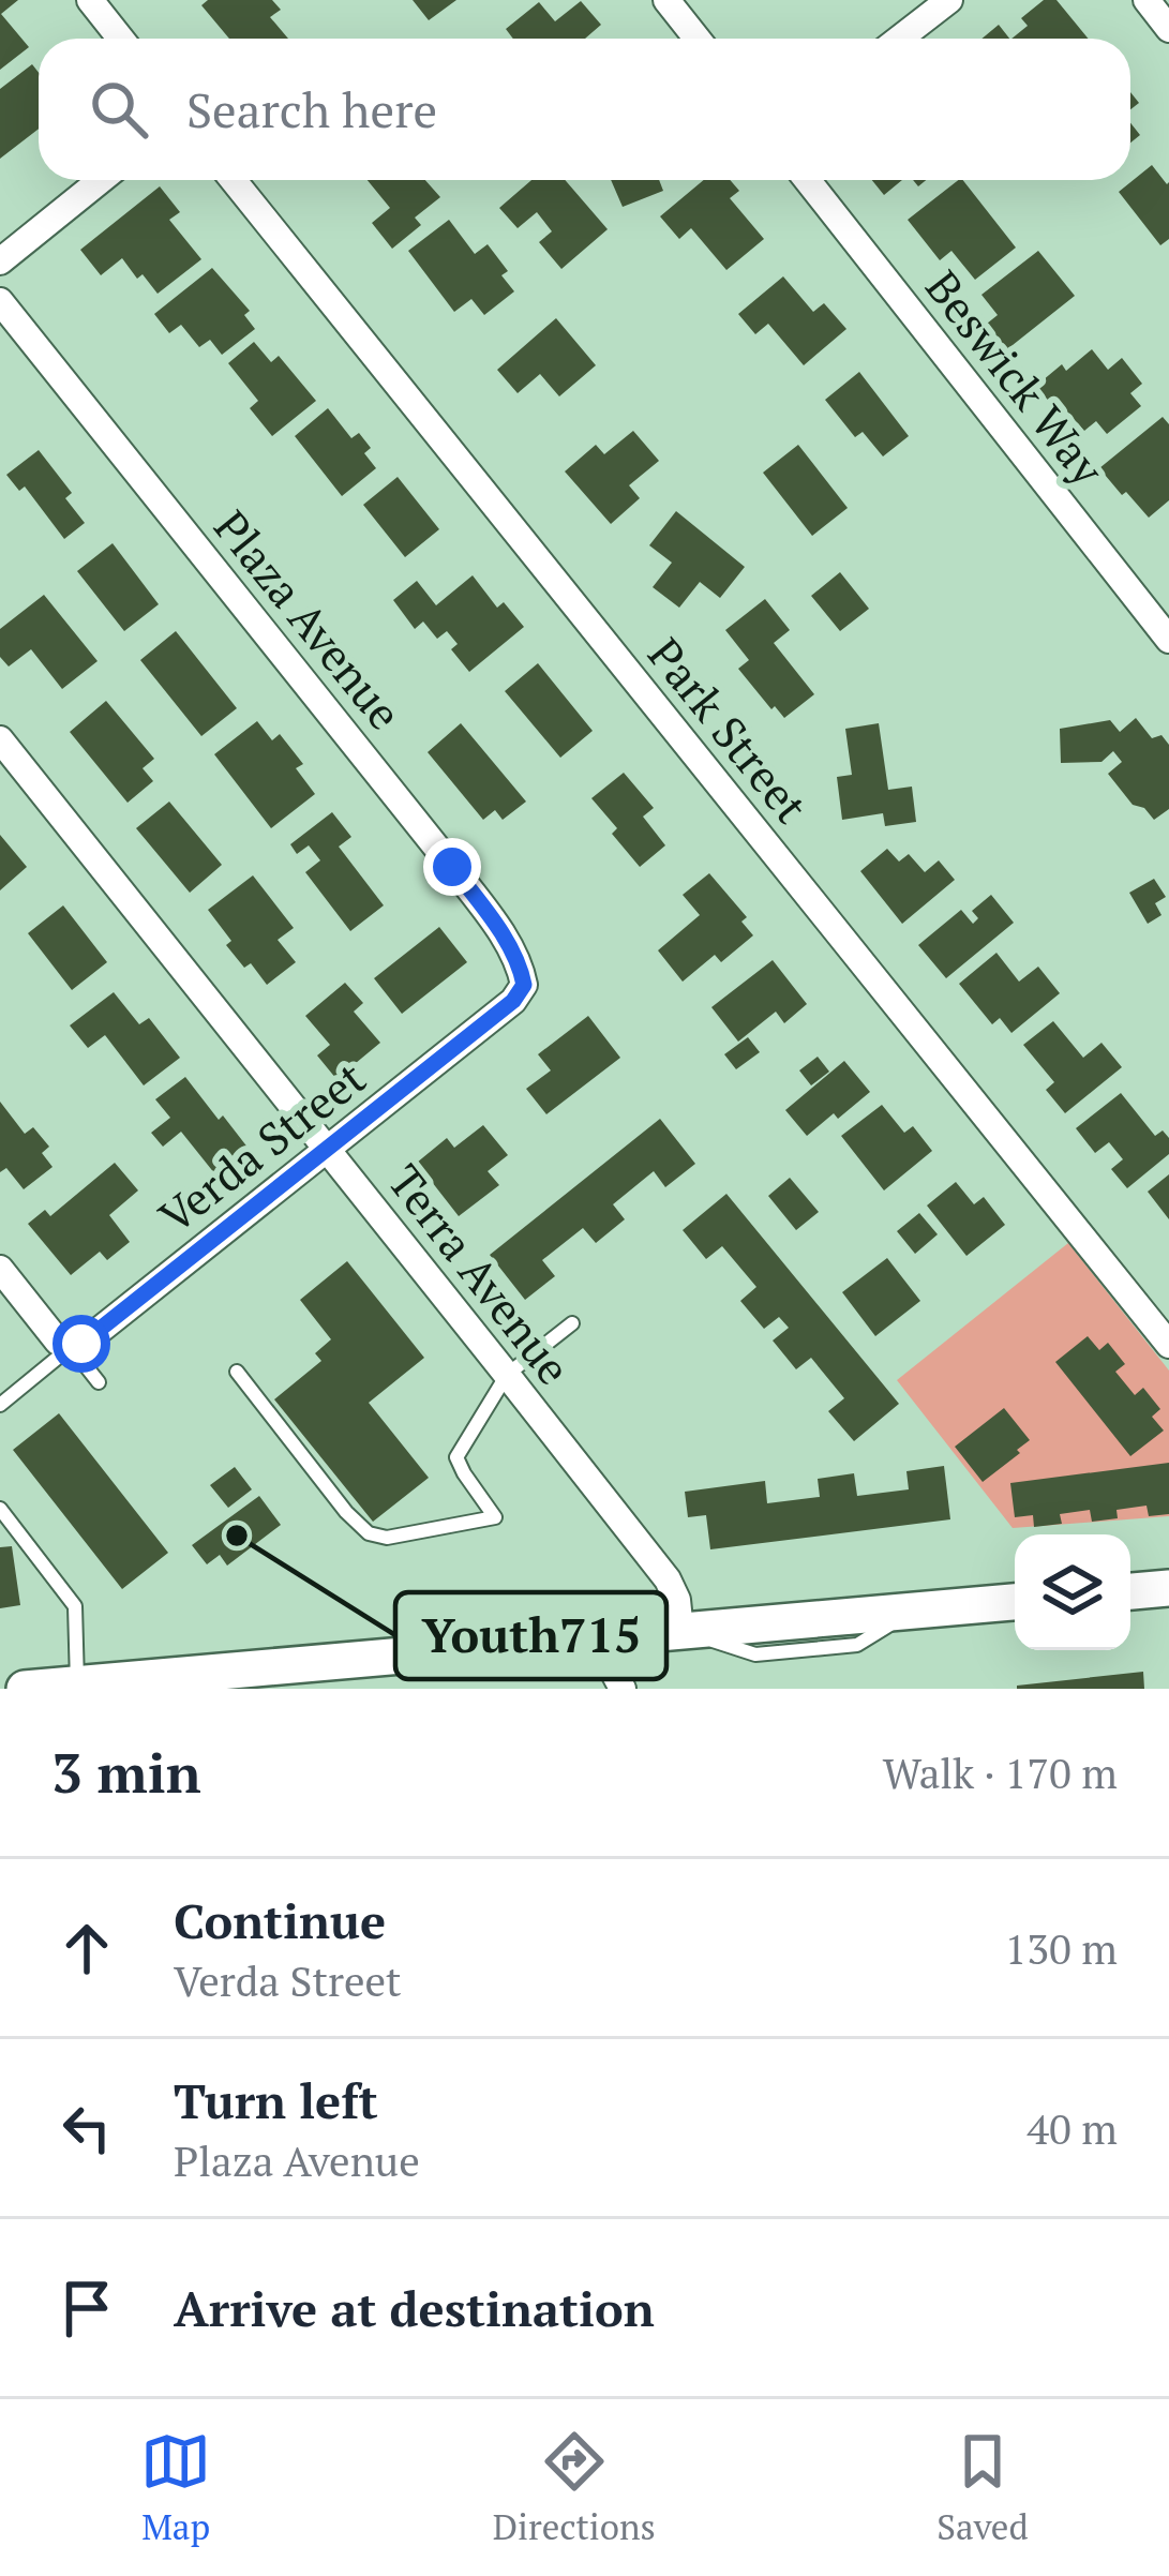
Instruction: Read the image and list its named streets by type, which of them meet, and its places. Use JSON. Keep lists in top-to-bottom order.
{
  "streets": {
    "street": [
      "Beswick Way",
      "Plaza Avenue",
      "Park Street",
      "Verda Street",
      "Terra Avenue"
    ]
  },
  "crossings": [
    ["Plaza Avenue", "Verda Street"],
    ["Verda Street", "Terra Avenue"]
  ],
  "places": ["Youth715"],
  "page": {
    "search": "Search here",
    "heading": ["3 min", "Walk · 170 m"],
    "list": [
      ["Continue", "Verda Street", "130 m"],
      ["Turn left", "Plaza Avenue", "40 m"],
      "Arrive at destination"
    ],
    "nav": ["Map", "Directions", "Saved"]
  }
}
